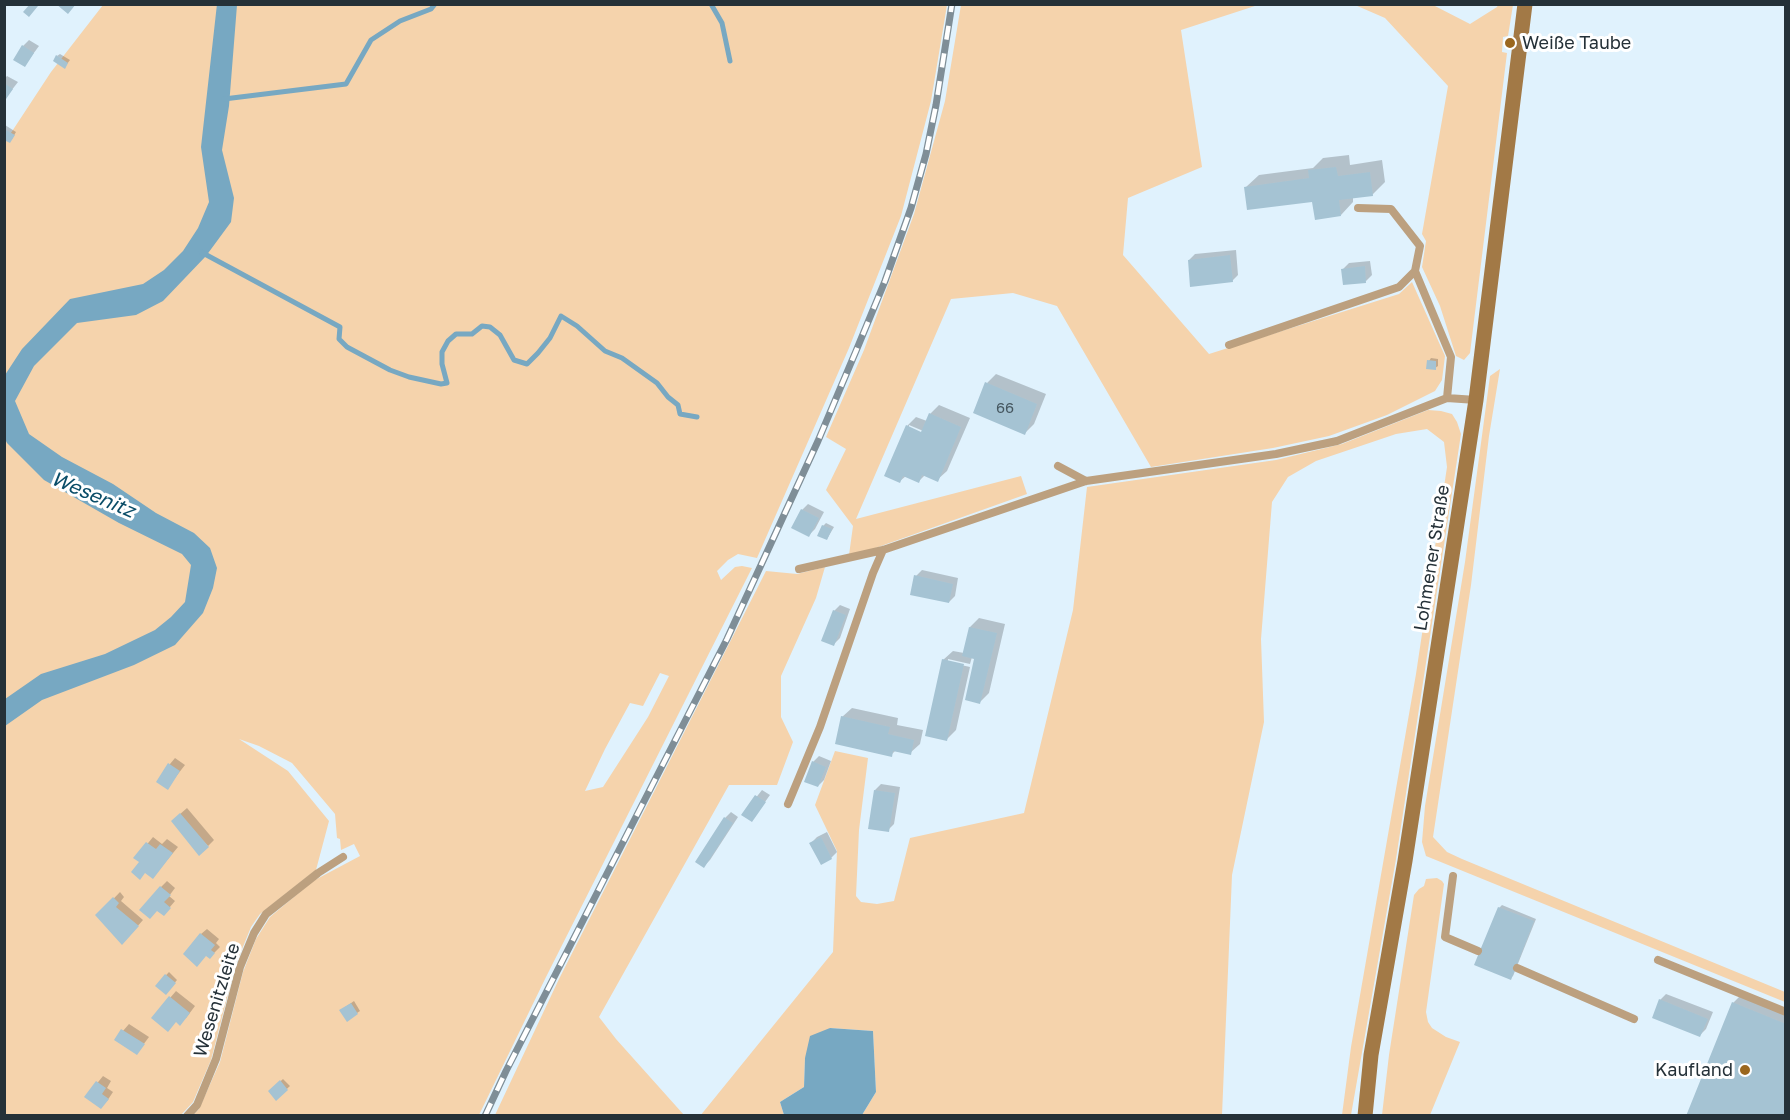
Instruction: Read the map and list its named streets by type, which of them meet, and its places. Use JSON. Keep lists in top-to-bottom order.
{
  "streets": {
    "main road": ["Lohmener Straße"],
    "lane": ["Wesenitzleite"]
  },
  "water": ["Wesenitz"],
  "places": ["Weiße Taube", "Kaufland"],
  "house_numbers": ["66"]
}
